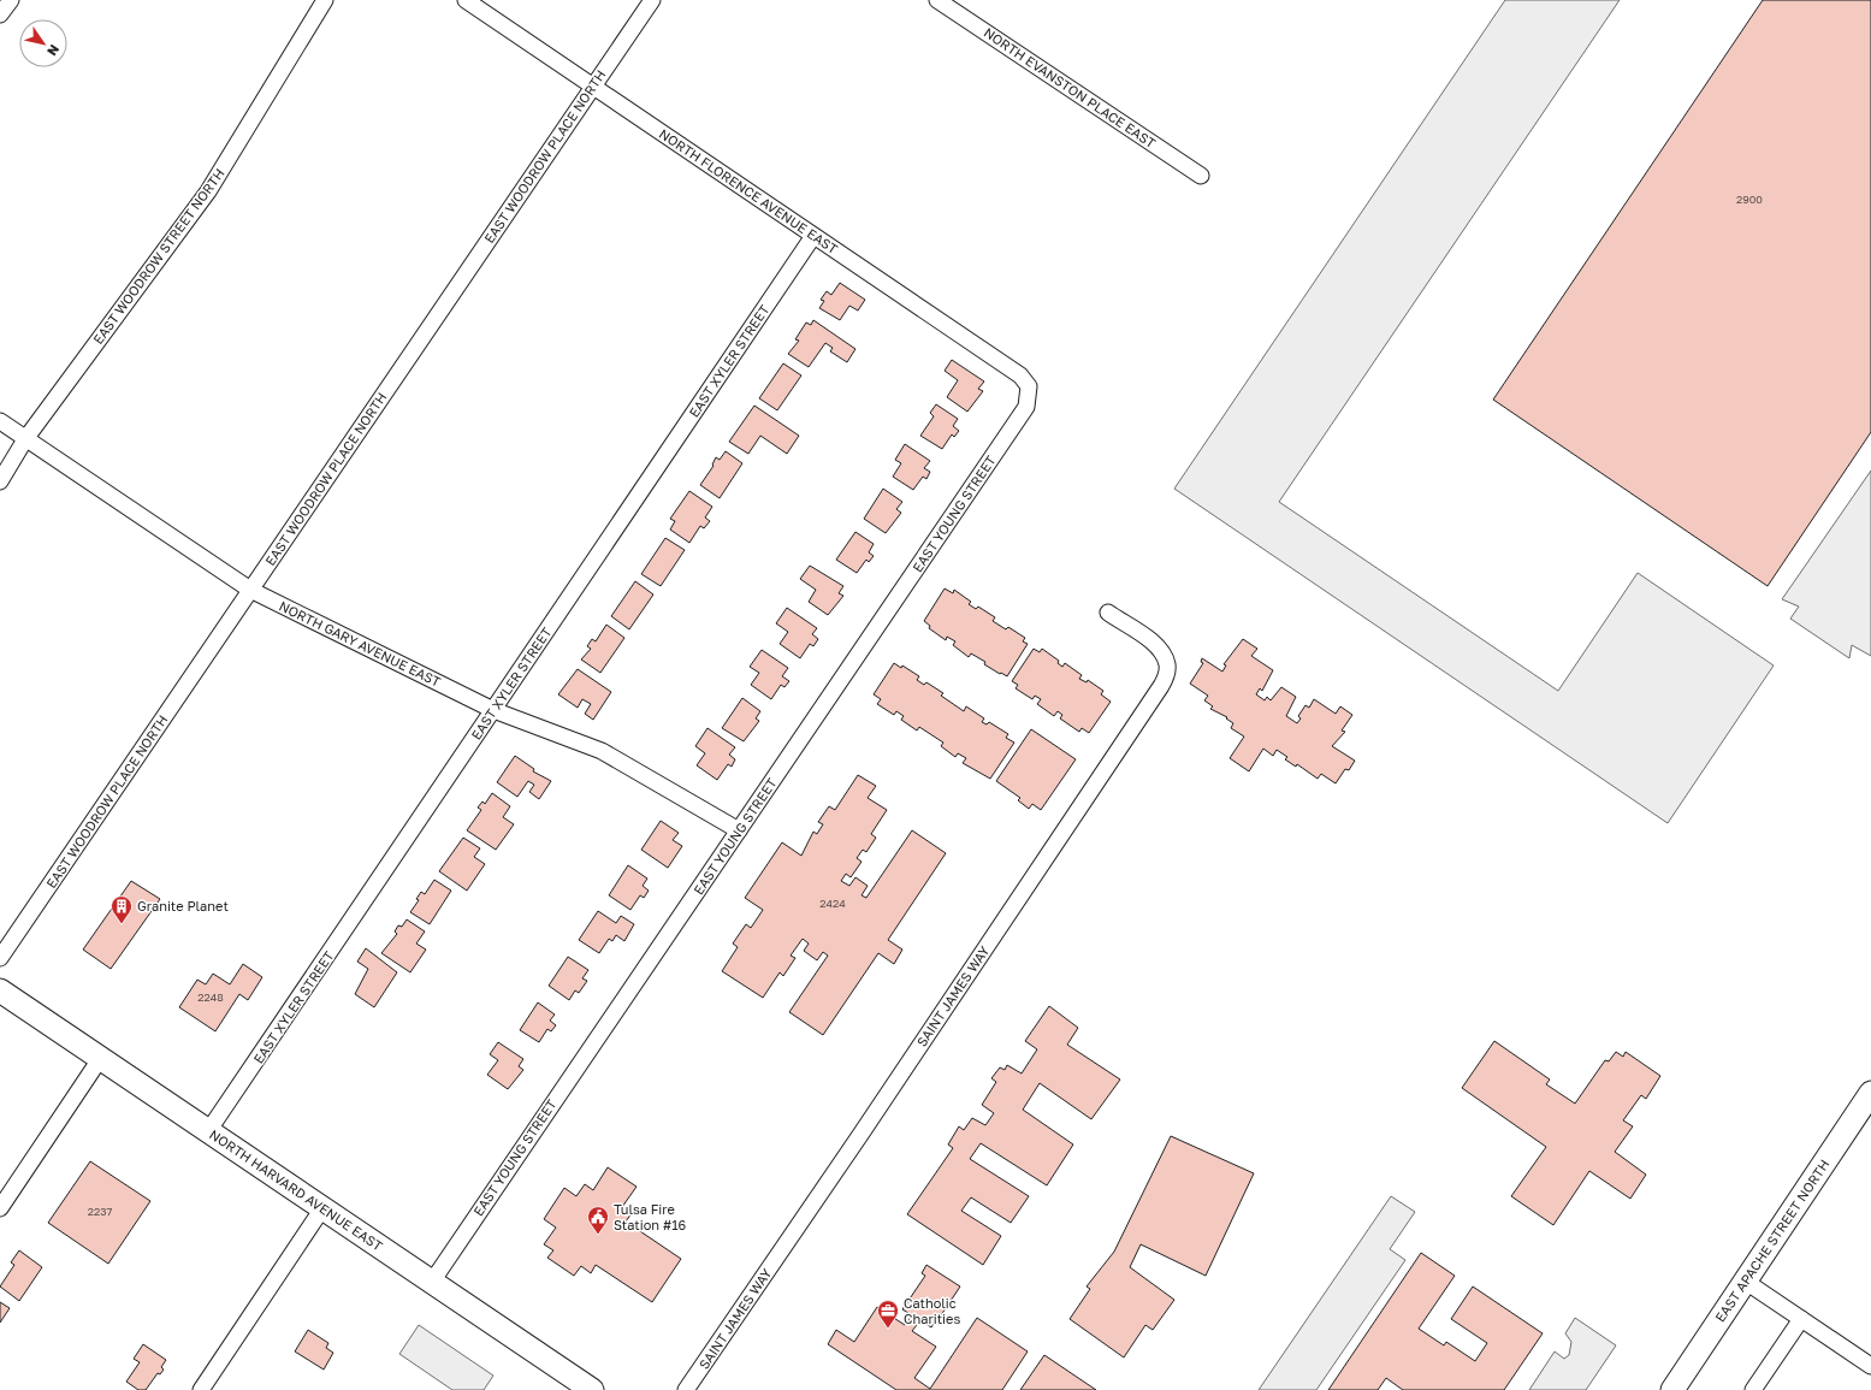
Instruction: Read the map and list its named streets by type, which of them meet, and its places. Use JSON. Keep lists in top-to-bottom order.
{
  "streets": {
    "main road": ["NORTH HARVARD AVENUE EAST", "EAST APACHE STREET NORTH"],
    "street": [
      "NORTH EVANSTON PLACE EAST",
      "EAST WOODROW PLACE NORTH",
      "NORTH FLORENCE AVENUE EAST",
      "EAST WOODROW STREET NORTH",
      "EAST XYLER STREET",
      "EAST YOUNG STREET",
      "NORTH GARY AVENUE EAST",
      "SAINT JAMES WAY"
    ]
  },
  "crossings": [
    ["EAST WOODROW PLACE NORTH", "NORTH FLORENCE AVENUE EAST"],
    ["EAST WOODROW PLACE NORTH", "NORTH GARY AVENUE EAST"],
    ["NORTH FLORENCE AVENUE EAST", "EAST XYLER STREET"],
    ["NORTH FLORENCE AVENUE EAST", "EAST YOUNG STREET"],
    ["EAST WOODROW STREET NORTH", "NORTH GARY AVENUE EAST"],
    ["EAST XYLER STREET", "NORTH GARY AVENUE EAST"],
    ["EAST XYLER STREET", "NORTH HARVARD AVENUE EAST"],
    ["EAST YOUNG STREET", "NORTH GARY AVENUE EAST"],
    ["EAST YOUNG STREET", "NORTH HARVARD AVENUE EAST"]
  ],
  "places": {
    "building": ["Granite Planet"],
    "public building": ["Tulsa Fire Station #16"],
    "office": ["Catholic Charities"]
  },
  "house_numbers": [
    "2900",
    "2424",
    "2248",
    "2237"
  ],
  "north": "bottom right"
}
